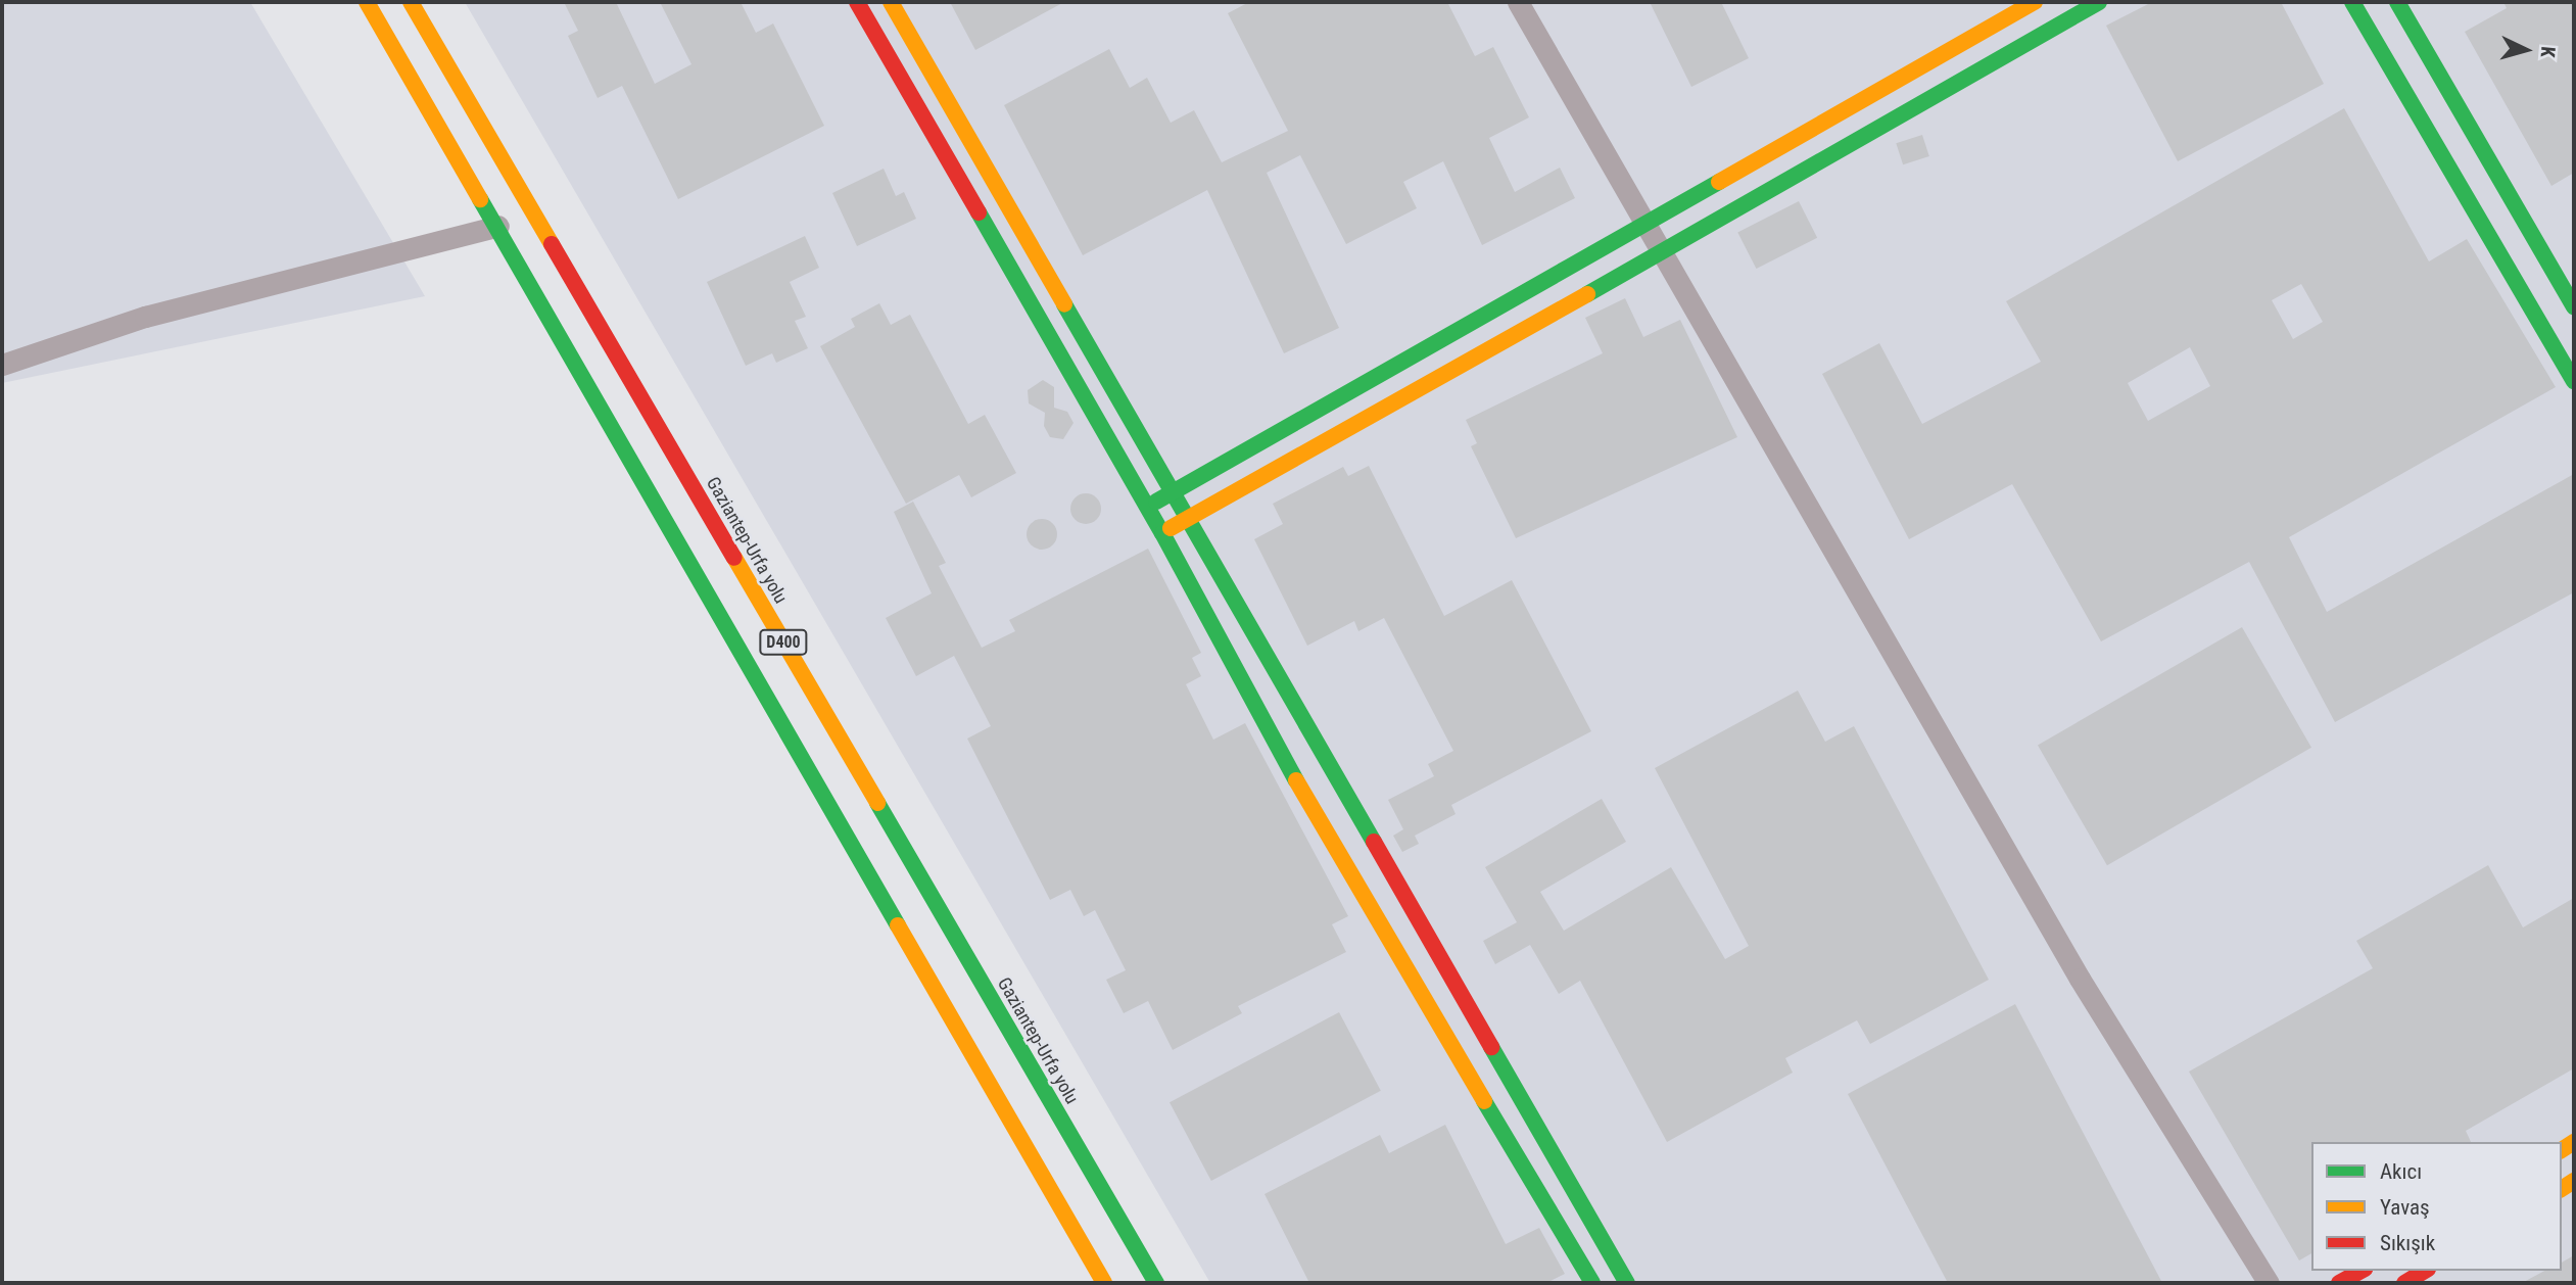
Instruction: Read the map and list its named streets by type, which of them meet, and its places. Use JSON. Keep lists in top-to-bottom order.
{
  "streets": {
    "main road": ["Gaziantep-Urfa yolu", "D400"]
  },
  "legend": ["Akıcı", "Yavaş", "Sıkışık"],
  "north": "right"
}
